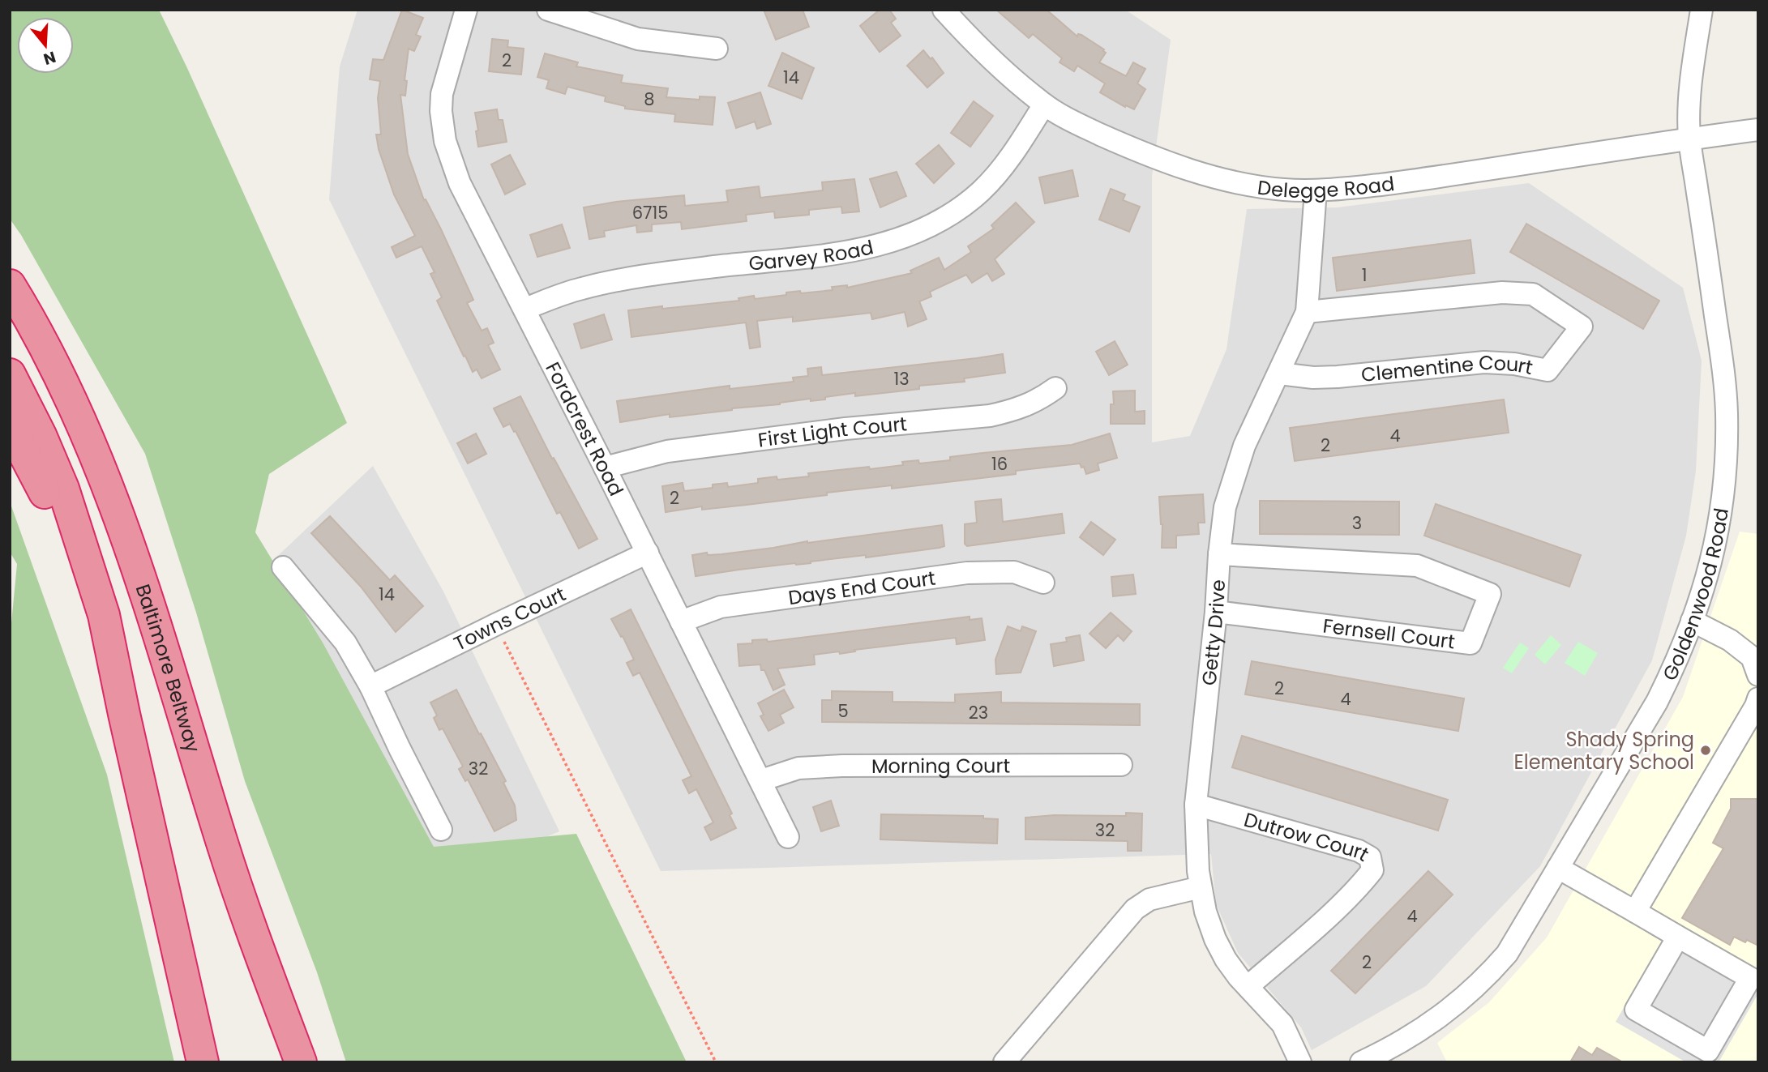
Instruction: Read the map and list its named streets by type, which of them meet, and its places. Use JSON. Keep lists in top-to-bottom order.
{
  "streets": {
    "highway": ["Baltimore Beltway"],
    "street": [
      "Delegge Road",
      "Garvey Road",
      "Clementine Court",
      "Fordcrest Road",
      "First Light Court",
      "Days End Court",
      "Goldenwood Road",
      "Towns Court",
      "Getty Drive",
      "Fernsell Court",
      "Morning Court",
      "Dutrow Court"
    ]
  },
  "crossings": [
    ["Delegge Road", "Garvey Road"],
    ["Delegge Road", "Goldenwood Road"],
    ["Delegge Road", "Getty Drive"],
    ["Garvey Road", "Fordcrest Road"],
    ["Clementine Court", "Getty Drive"],
    ["Fordcrest Road", "First Light Court"],
    ["Fordcrest Road", "Days End Court"],
    ["Fordcrest Road", "Towns Court"],
    ["Fordcrest Road", "Morning Court"],
    ["Getty Drive", "Fernsell Court"],
    ["Getty Drive", "Dutrow Court"]
  ],
  "places": ["Shady Spring Elementary School"],
  "house_numbers": [
    "2",
    "14",
    "8",
    "6715",
    "1",
    "13",
    "4",
    "2",
    "16",
    "2",
    "3",
    "14",
    "2",
    "4",
    "5",
    "23",
    "32",
    "32",
    "4",
    "2"
  ],
  "north": "bottom"
}
